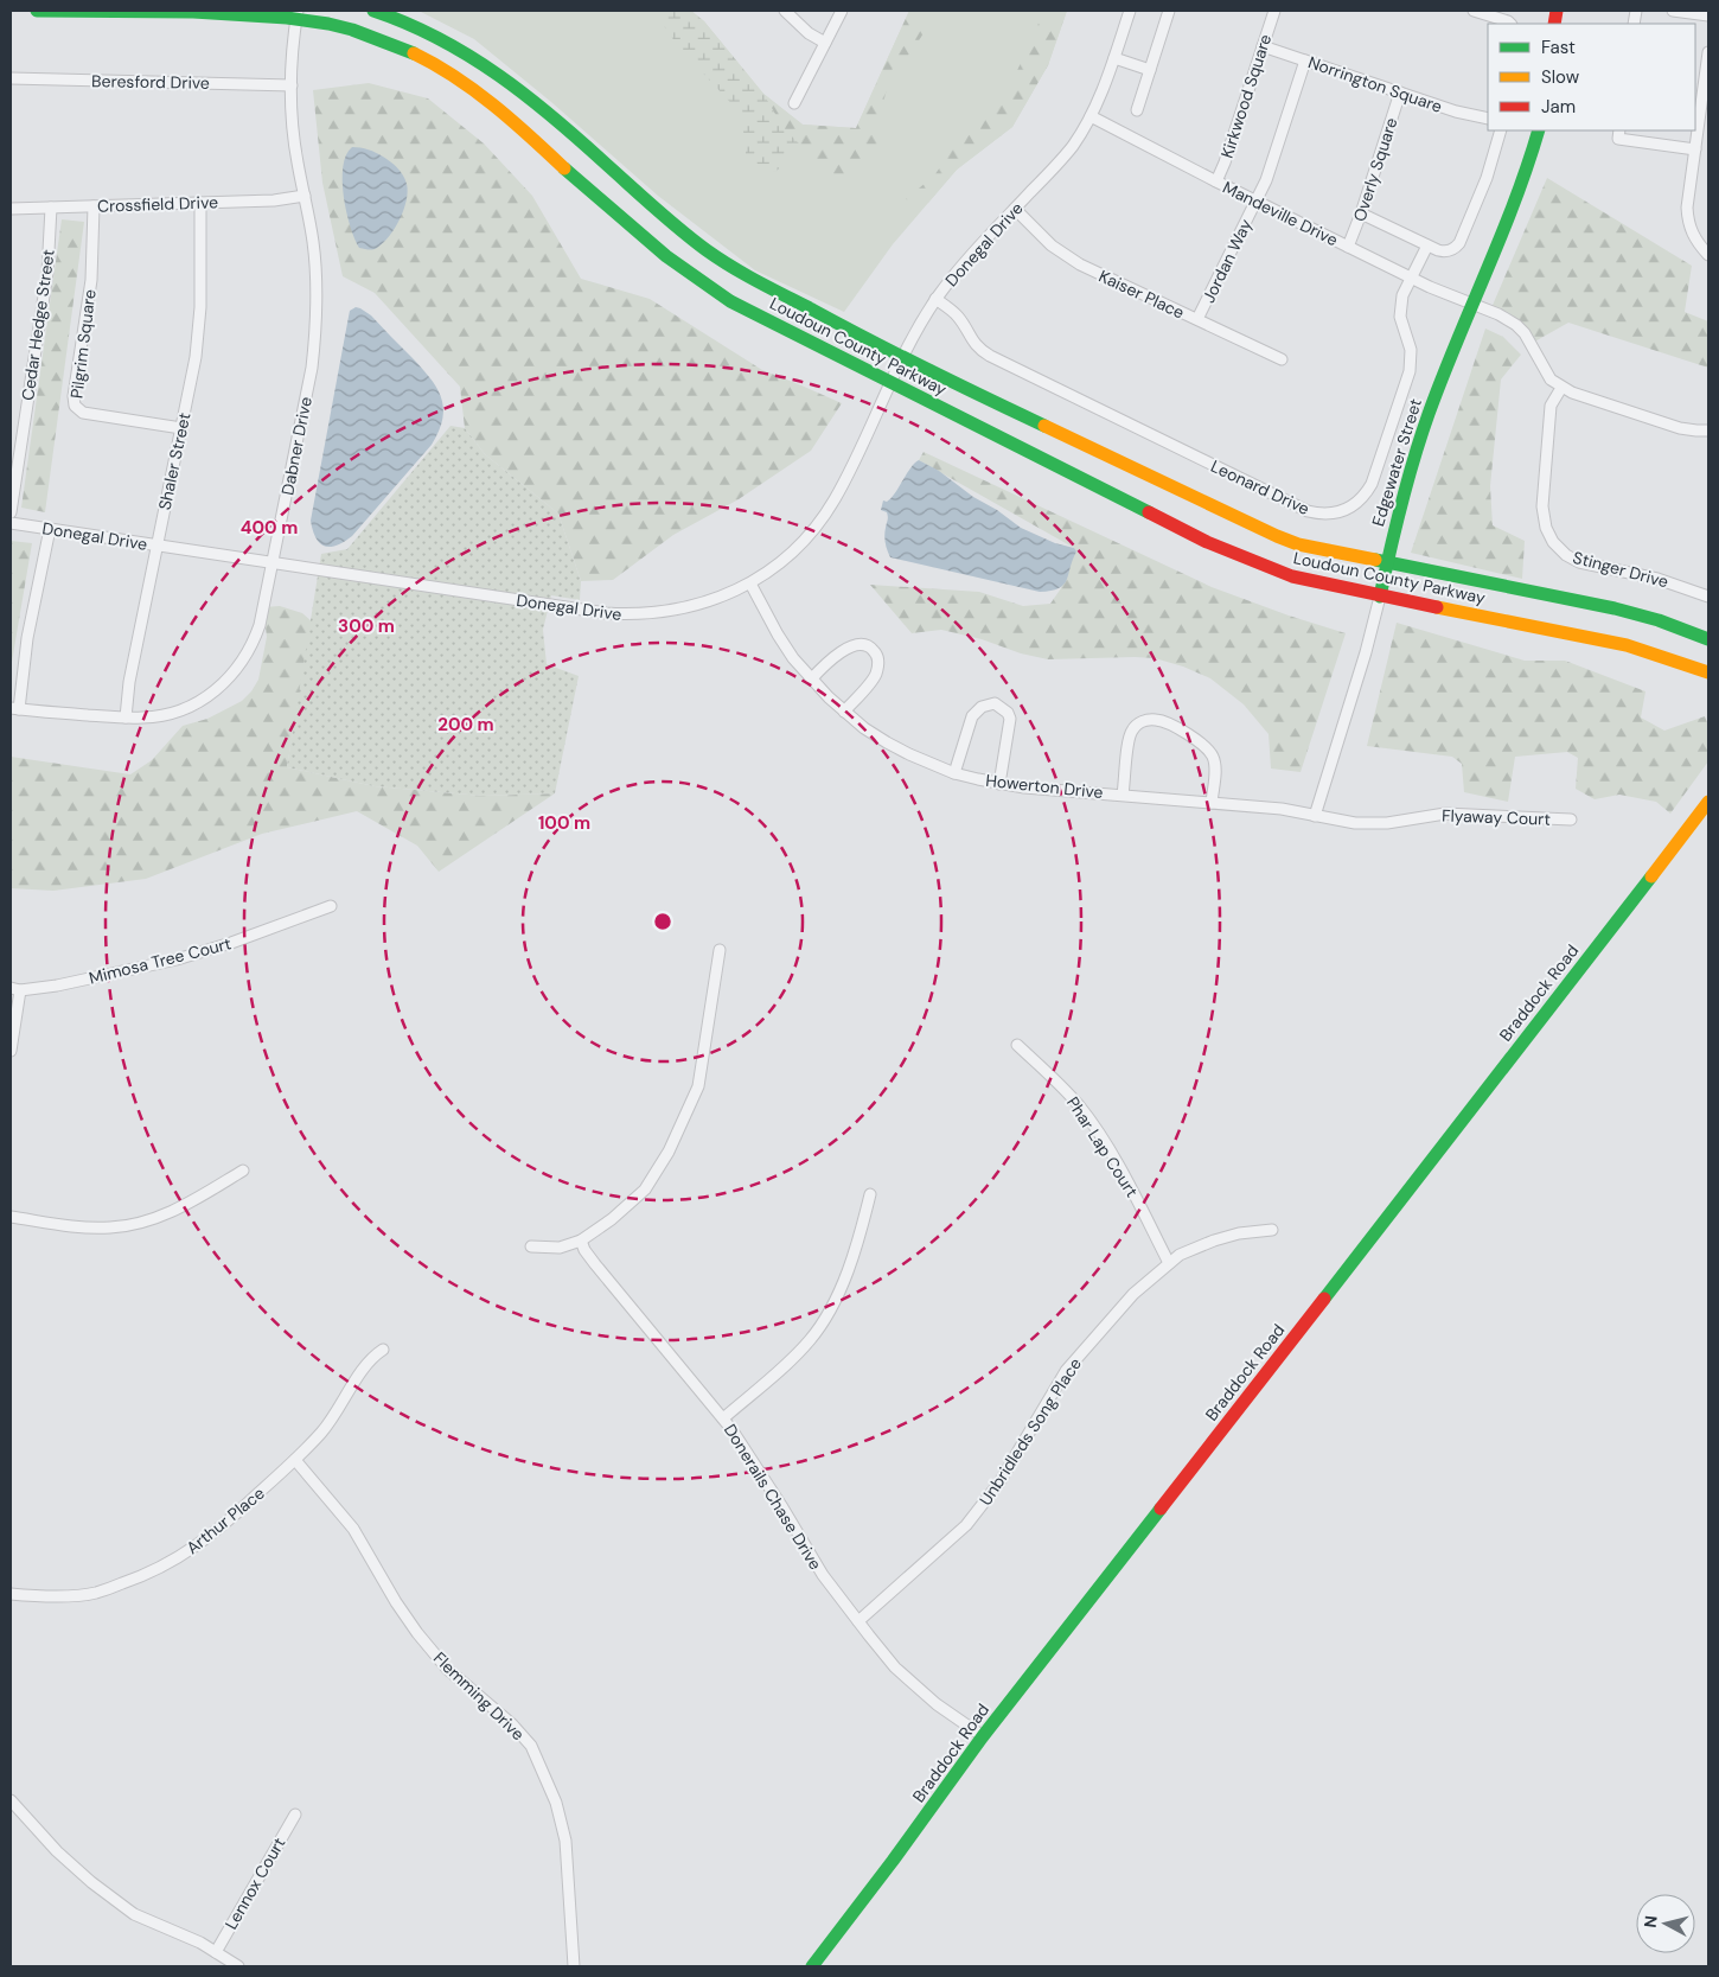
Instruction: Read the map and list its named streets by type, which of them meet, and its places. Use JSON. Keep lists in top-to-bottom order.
{
  "streets": {
    "main road": ["Loudoun County Parkway", "Edgewater Street", "Braddock Road"],
    "street": [
      "Beresford Drive",
      "Norrington Square",
      "Kirkwood Square",
      "Overly Square",
      "Crossfield Drive",
      "Mandeville Drive",
      "Donegal Drive",
      "Jordan Way",
      "Kaiser Place",
      "Cedar Hedge Street",
      "Pilgrim Square",
      "Dabner Drive",
      "Shaler Street",
      "Leonard Drive",
      "Stinger Drive",
      "Howerton Drive",
      "Flyaway Court",
      "Mimosa Tree Court",
      "Phar Lap Court",
      "Unbridleds Song Place",
      "Donerails Chase Drive",
      "Arthur Place",
      "Flemming Drive",
      "Lennox Court"
    ]
  },
  "crossings": [
    ["Beresford Drive", "Dabner Drive"],
    ["Norrington Square", "Kirkwood Square"],
    ["Norrington Square", "Overly Square"],
    ["Norrington Square", "Jordan Way"],
    ["Kirkwood Square", "Mandeville Drive"],
    ["Overly Square", "Mandeville Drive"],
    ["Crossfield Drive", "Cedar Hedge Street"],
    ["Crossfield Drive", "Pilgrim Square"],
    ["Crossfield Drive", "Dabner Drive"],
    ["Crossfield Drive", "Shaler Street"],
    ["Mandeville Drive", "Donegal Drive"],
    ["Mandeville Drive", "Jordan Way"],
    ["Mandeville Drive", "Edgewater Street"],
    ["Mandeville Drive", "Leonard Drive"],
    ["Donegal Drive", "Kaiser Place"],
    ["Donegal Drive", "Loudoun County Parkway"],
    ["Donegal Drive", "Dabner Drive"],
    ["Donegal Drive", "Shaler Street"],
    ["Donegal Drive", "Leonard Drive"],
    ["Donegal Drive", "Howerton Drive"],
    ["Jordan Way", "Kaiser Place"],
    ["Pilgrim Square", "Shaler Street"],
    ["Loudoun County Parkway", "Dabner Drive"],
    ["Loudoun County Parkway", "Edgewater Street"],
    ["Dabner Drive", "Shaler Street"],
    ["Edgewater Street", "Howerton Drive"],
    ["Edgewater Street", "Flyaway Court"],
    ["Howerton Drive", "Flyaway Court"],
    ["Braddock Road", "Donerails Chase Drive"],
    ["Phar Lap Court", "Unbridleds Song Place"],
    ["Unbridleds Song Place", "Donerails Chase Drive"],
    ["Arthur Place", "Flemming Drive"]
  ],
  "legend": ["Fast", "Slow", "Jam"],
  "north": "left",
  "rings": [
    "400 m",
    "300 m",
    "200 m",
    "100 m"
  ]
}
